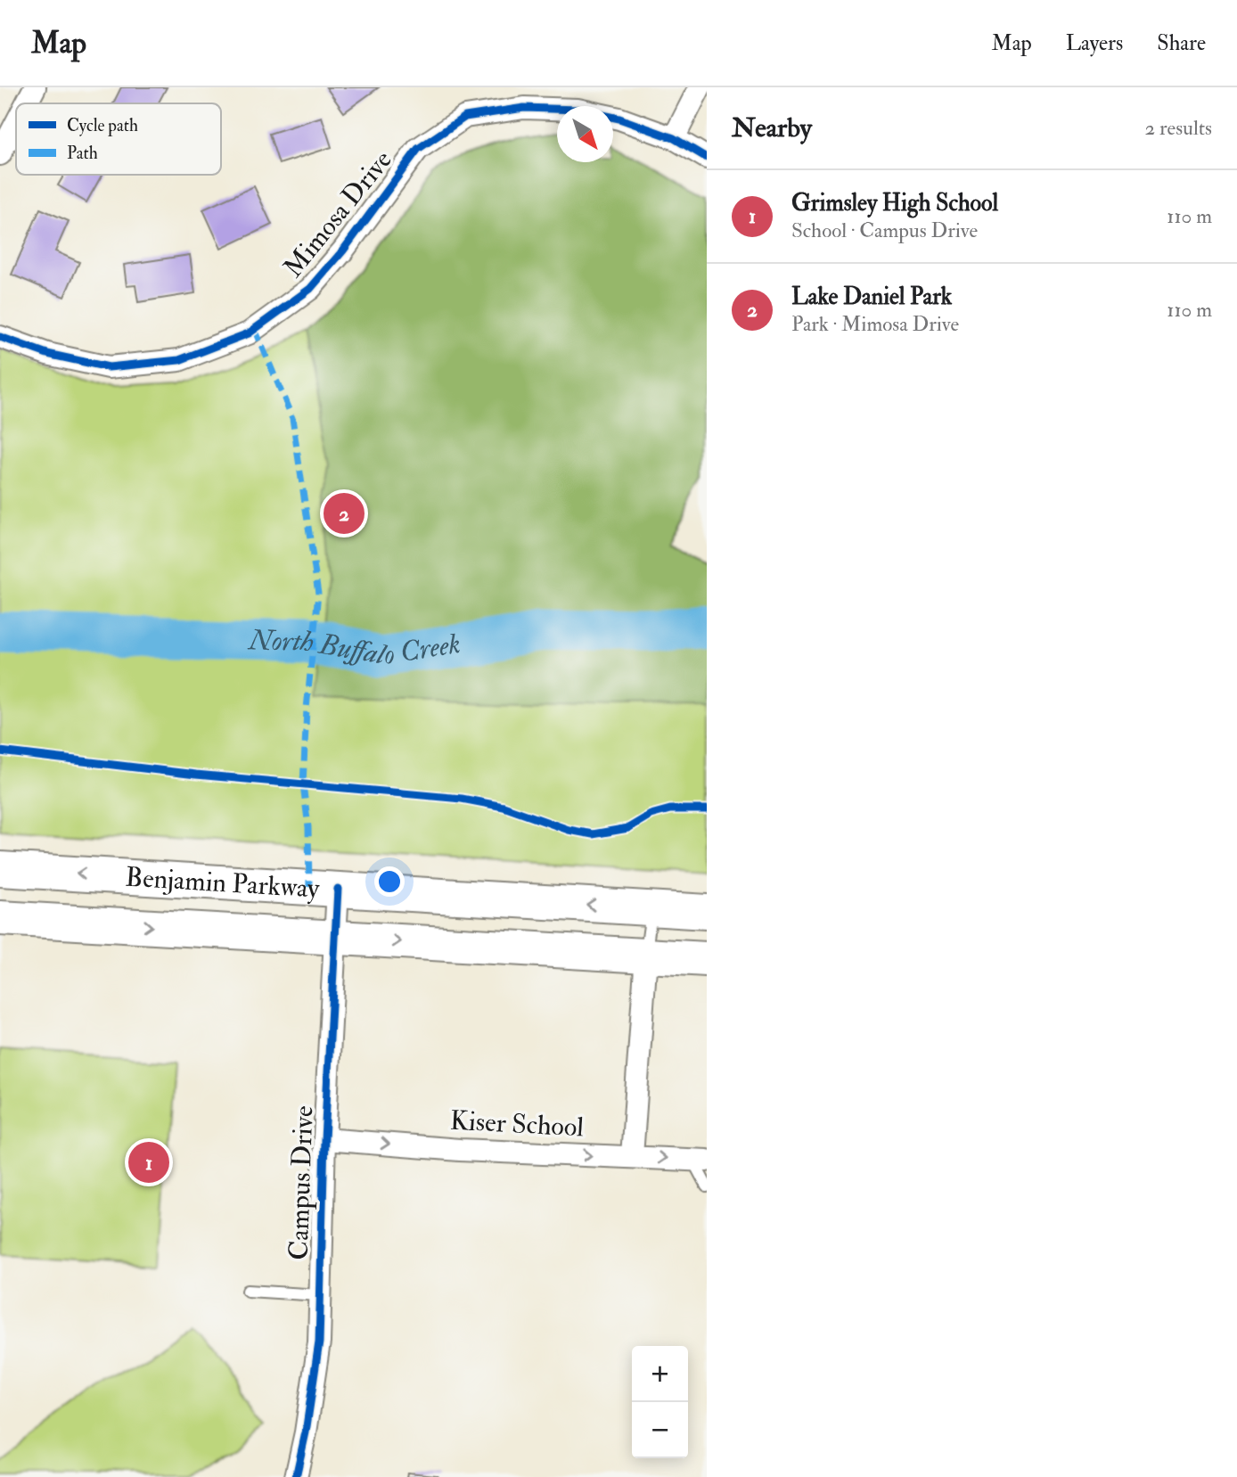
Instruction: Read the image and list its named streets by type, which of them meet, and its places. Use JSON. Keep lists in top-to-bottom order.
{
  "streets": {
    "main road": ["Benjamin Parkway"],
    "street": ["Mimosa Drive", "Kiser School", "Campus Drive"]
  },
  "crossings": [
    ["Benjamin Parkway", "Campus Drive"],
    ["Kiser School", "Campus Drive"]
  ],
  "one_way": ["Kiser School"],
  "water": ["North Buffalo Creek"],
  "legend": ["Cycle path", "Path"],
  "north": "bottom right",
  "page": {
    "header": "Map",
    "nav": ["Map", "Layers", "Share"],
    "heading": ["Nearby", "2 results"],
    "list": [
      {
        "mark": "1",
        "name": "Grimsley High School",
        "note": "School · Campus Drive",
        "value": "110 m"
      },
      {
        "mark": "2",
        "name": "Lake Daniel Park",
        "note": "Park · Mimosa Drive",
        "value": "110 m"
      }
    ],
    "pins": ["2", "1"],
    "map_buttons": ["+", "−"]
  }
}
